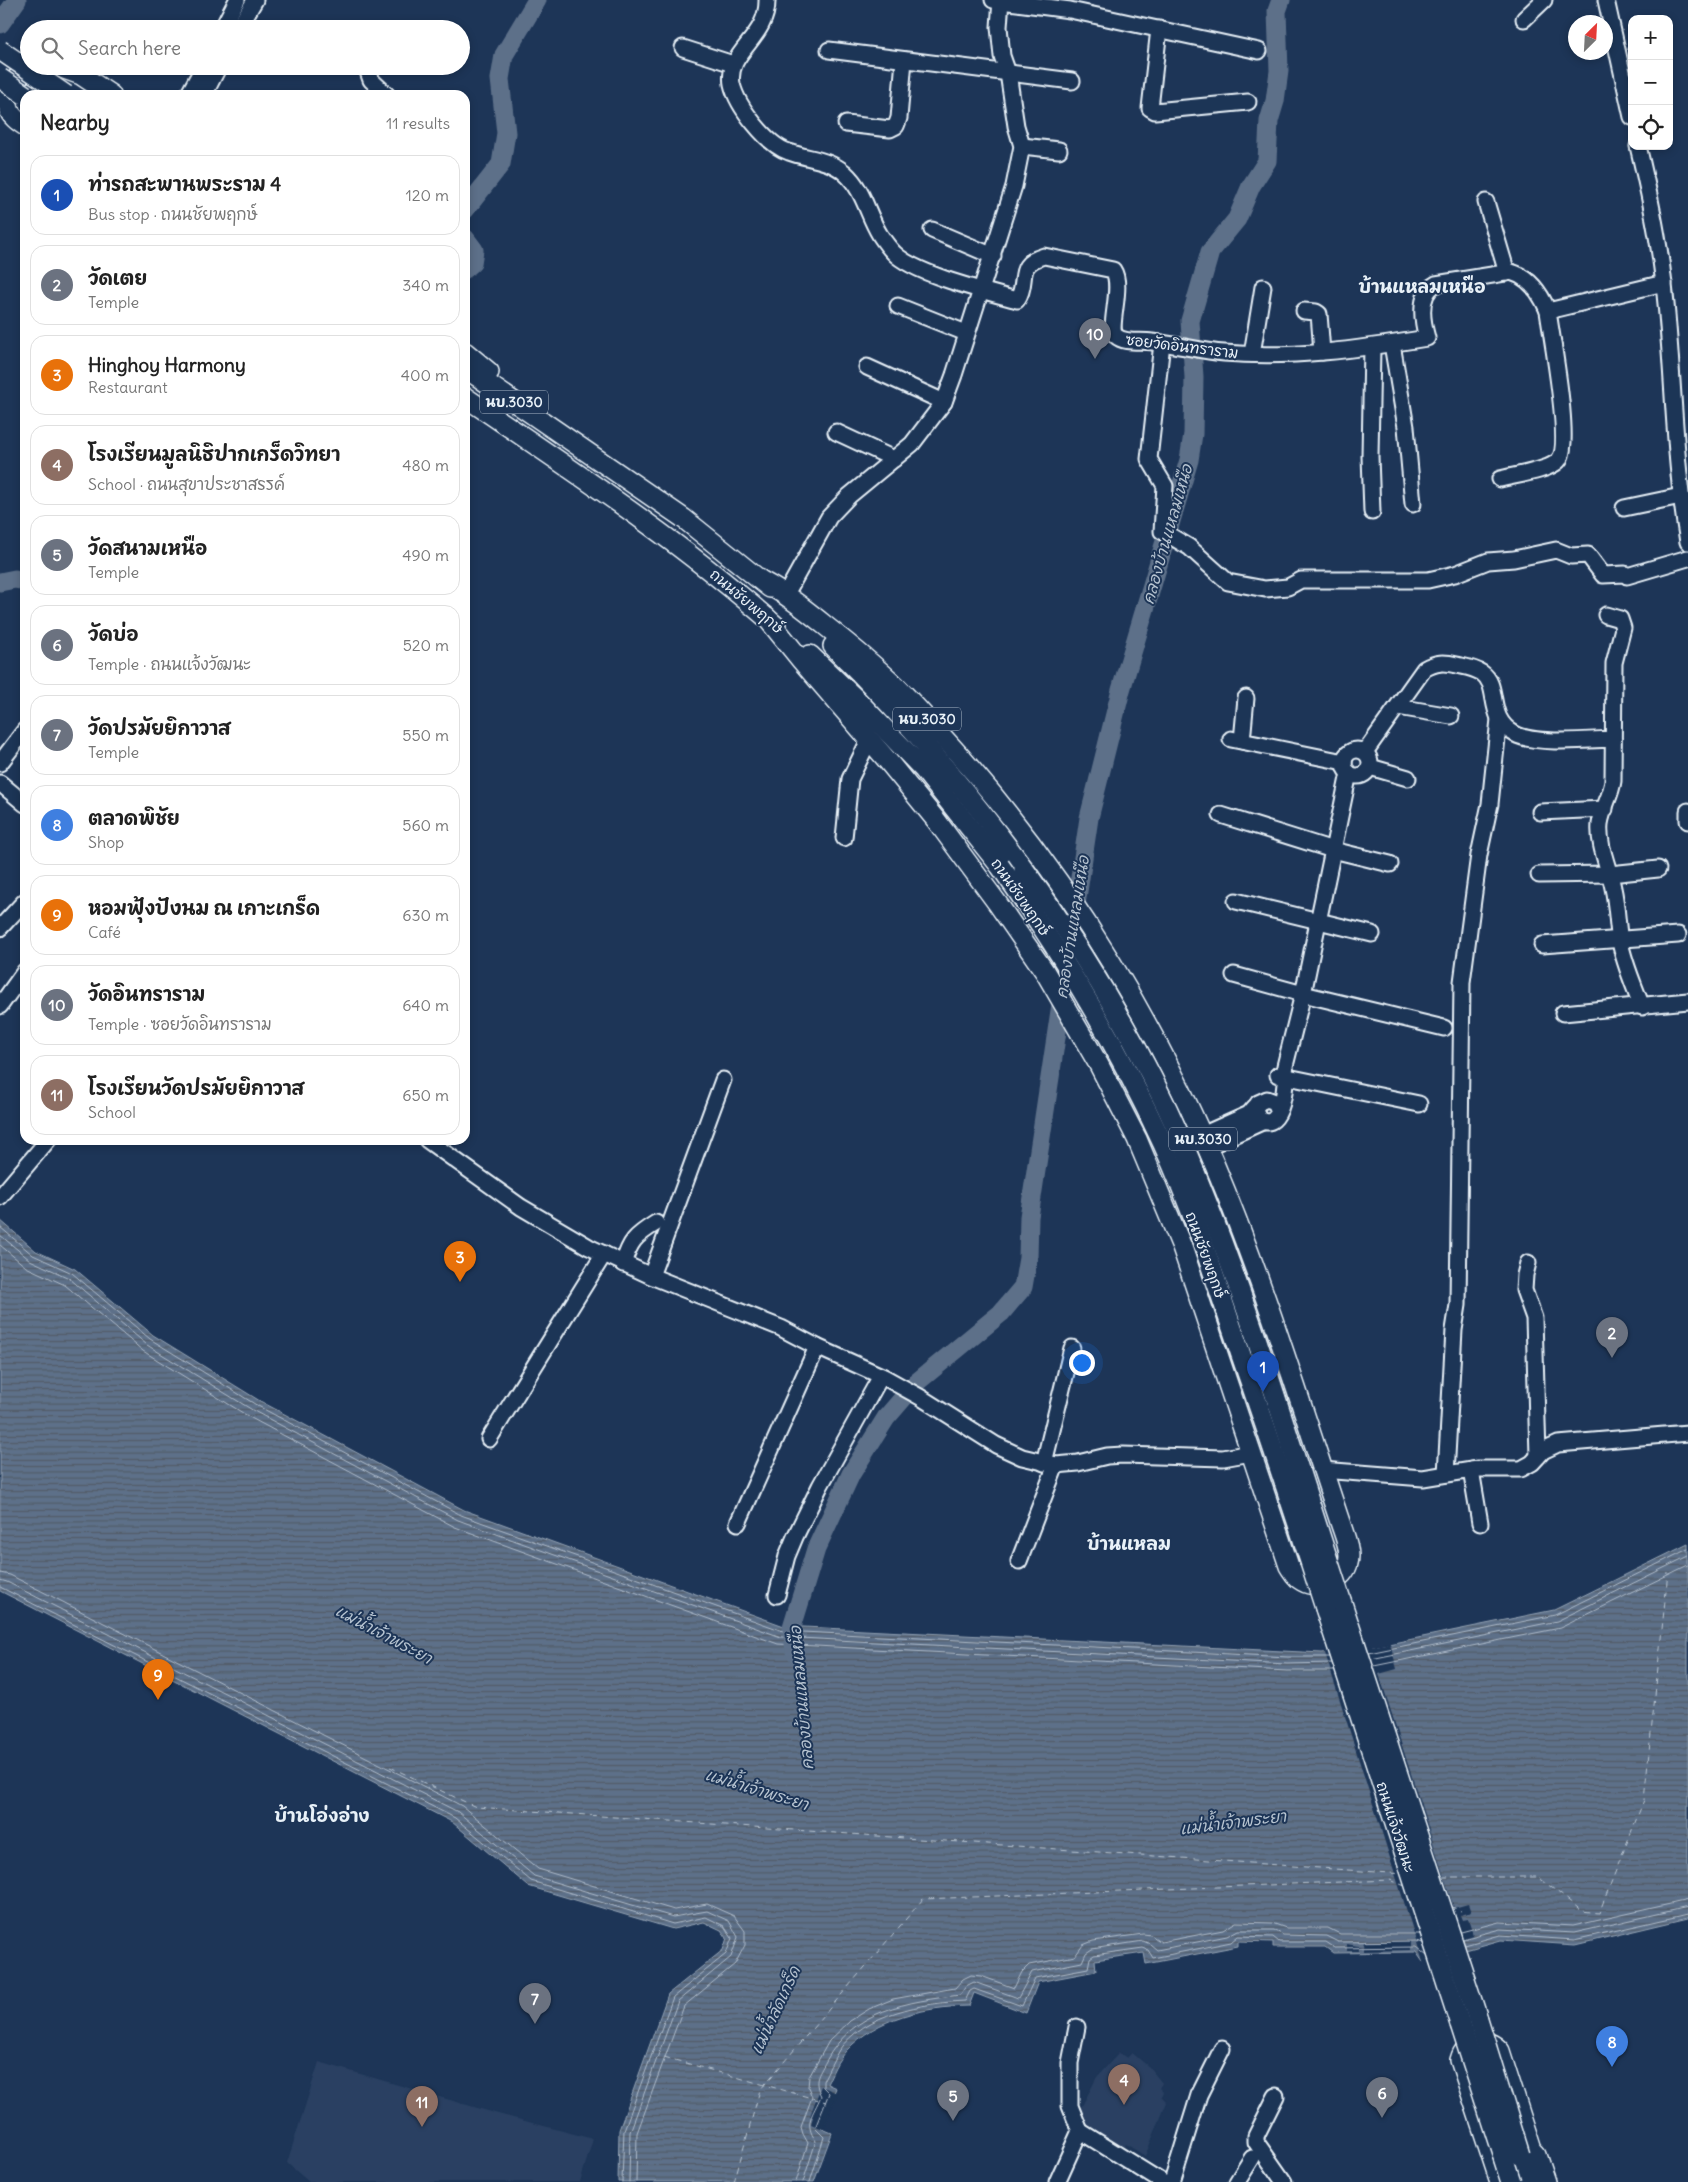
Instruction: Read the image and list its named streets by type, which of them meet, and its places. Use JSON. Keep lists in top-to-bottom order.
{
  "streets": {
    "main road": ["นบ.3030", "ถนนชัยพฤกษ์", "ถนนแจ้งวัฒนะ"],
    "street": ["ซอยวัดอินทราราม"]
  },
  "crossings": [
    ["ถนนชัยพฤกษ์", "ถนนแจ้งวัฒนะ"]
  ],
  "districts": ["บ้านแหลมเหนือ", "บ้านแหลม", "บ้านโอ่งอ่าง"],
  "water": ["คลองบ้านแหลมเหนือ", "แม่น้ำเจ้าพระยา", "แม่น้ำลัดเกร็ด"],
  "north": "top right",
  "page": {
    "map_buttons": ["+", "−"],
    "search": "Search here",
    "heading": ["Nearby", "11 results"],
    "list": [
      {
        "mark": "1",
        "name": "ท่ารถสะพานพระราม 4",
        "note": "Bus stop · ถนนชัยพฤกษ์",
        "value": "120 m"
      },
      {
        "mark": "2",
        "name": "วัดเตย",
        "note": "Temple",
        "value": "340 m"
      },
      {
        "mark": "3",
        "name": "Hinghoy Harmony",
        "note": "Restaurant",
        "value": "400 m"
      },
      {
        "mark": "4",
        "name": "โรงเรียนมูลนิธิปากเกร็ดวิทยา",
        "note": "School · ถนนสุขาประชาสรรค์",
        "value": "480 m"
      },
      {
        "mark": "5",
        "name": "วัดสนามเหนือ",
        "note": "Temple",
        "value": "490 m"
      },
      {
        "mark": "6",
        "name": "วัดบ่อ",
        "note": "Temple · ถนนแจ้งวัฒนะ",
        "value": "520 m"
      },
      {
        "mark": "7",
        "name": "วัดปรมัยยิกาวาส",
        "note": "Temple",
        "value": "550 m"
      },
      {
        "mark": "8",
        "name": "ตลาดพิชัย",
        "note": "Shop",
        "value": "560 m"
      },
      {
        "mark": "9",
        "name": "หอมฟุ้งปังนม ณ เกาะเกร็ด",
        "note": "Café",
        "value": "630 m"
      },
      {
        "mark": "10",
        "name": "วัดอินทราราม",
        "note": "Temple · ซอยวัดอินทราราม",
        "value": "640 m"
      },
      {
        "mark": "11",
        "name": "โรงเรียนวัดปรมัยยิกาวาส",
        "note": "School",
        "value": "650 m"
      }
    ],
    "pins": [
      "10",
      "3",
      "2",
      "1",
      "9",
      "7",
      "8",
      "4",
      "6",
      "5",
      "11"
    ]
  }
}
